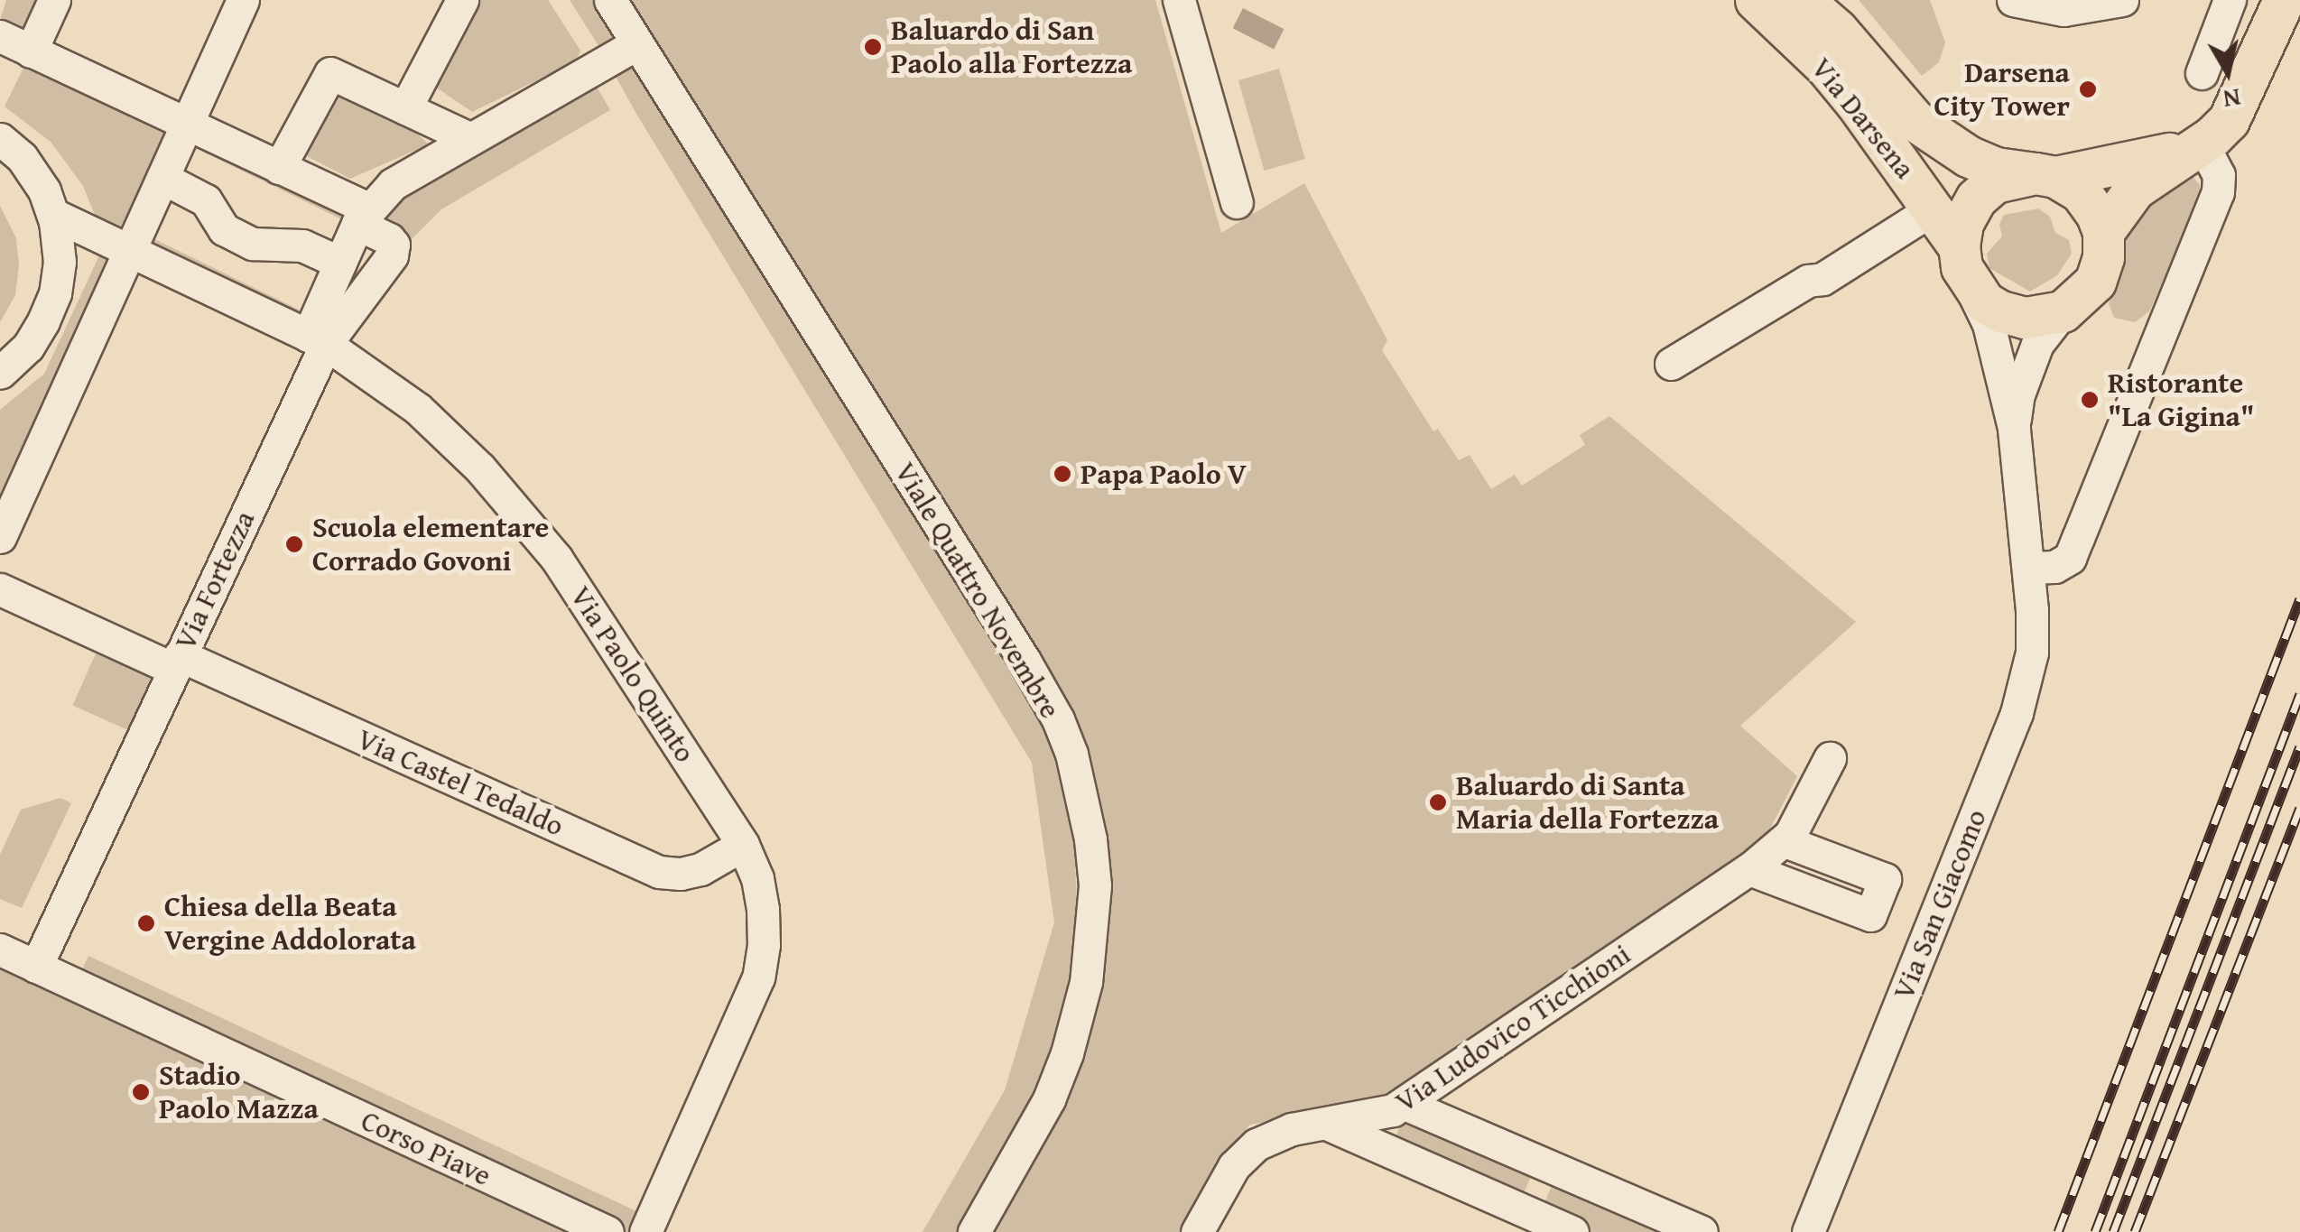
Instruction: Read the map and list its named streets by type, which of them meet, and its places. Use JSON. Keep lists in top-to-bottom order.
{
  "streets": {
    "main road": ["Via Darsena"],
    "street": [
      "Via Fortezza",
      "Viale Quattro Novembre",
      "Via Paolo Quinto",
      "Via Castel Tedaldo",
      "Via San Giacomo",
      "Via Ludovico Ticchioni",
      "Corso Piave"
    ]
  },
  "crossings": [
    ["Via Darsena", "Via San Giacomo"],
    ["Via Fortezza", "Viale Quattro Novembre"],
    ["Via Fortezza", "Via Paolo Quinto"],
    ["Via Fortezza", "Via Castel Tedaldo"],
    ["Via Fortezza", "Corso Piave"],
    ["Via Paolo Quinto", "Via Castel Tedaldo"]
  ],
  "places": [
    "Baluardo di San Paolo alla Fortezza",
    "Darsena City Tower",
    "Ristorante \"La Gigina\"",
    "Papa Paolo V",
    "Scuola elementare Corrado Govoni",
    "Baluardo di Santa Maria della Fortezza",
    "Chiesa della Beata Vergine Addolorata",
    "Stadio Paolo Mazza"
  ],
  "north": "bottom"
}
